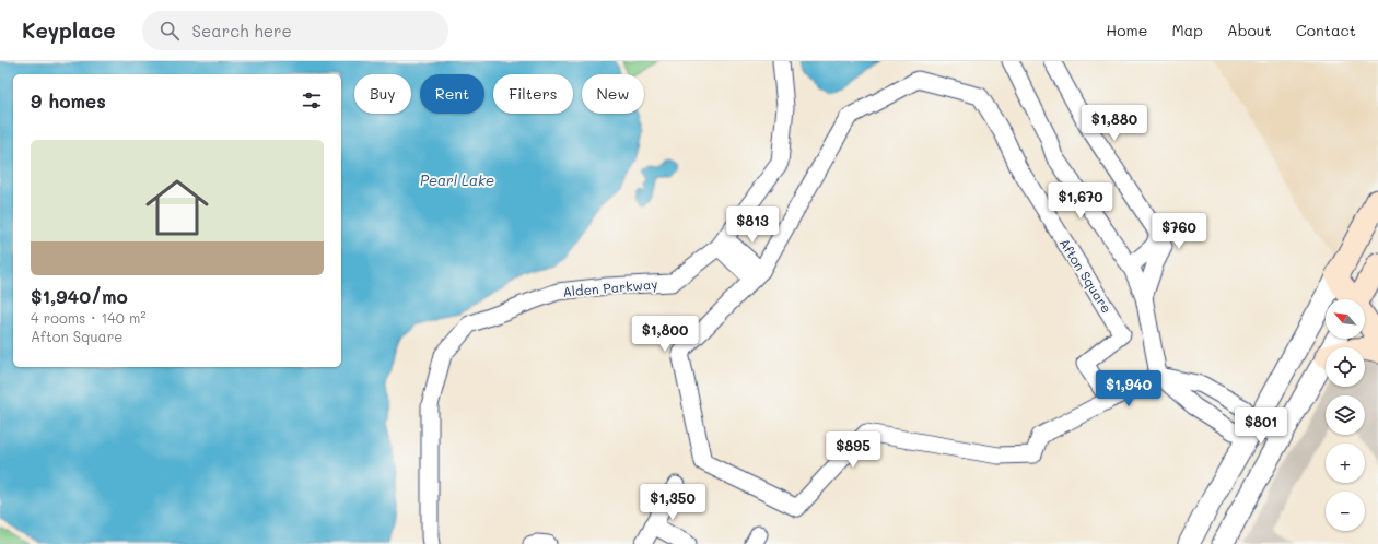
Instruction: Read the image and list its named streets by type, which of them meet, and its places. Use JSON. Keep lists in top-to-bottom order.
{
  "streets": {
    "street": ["Afton Square", "Alden Parkway"]
  },
  "water": ["Pearl Lake"],
  "north": "top left",
  "page": {
    "header": "Keyplace",
    "search": "Search here",
    "nav": [
      "Home",
      "Map",
      "About",
      "Contact"
    ],
    "chip": [
      "Buy",
      "Rent",
      "Filters",
      "New"
    ],
    "heading": "9 homes",
    "price": [
      "$1,880",
      "$1,670",
      "$813",
      "$760",
      "$1,800",
      "$1,940",
      "$801",
      "$895",
      "$1,350"
    ],
    "list": [
      {
        "name": "$1,940/mo",
        "note": "4 rooms · 140 m² · Afton Square"
      }
    ],
    "map_buttons": ["+", "−"]
  }
}
